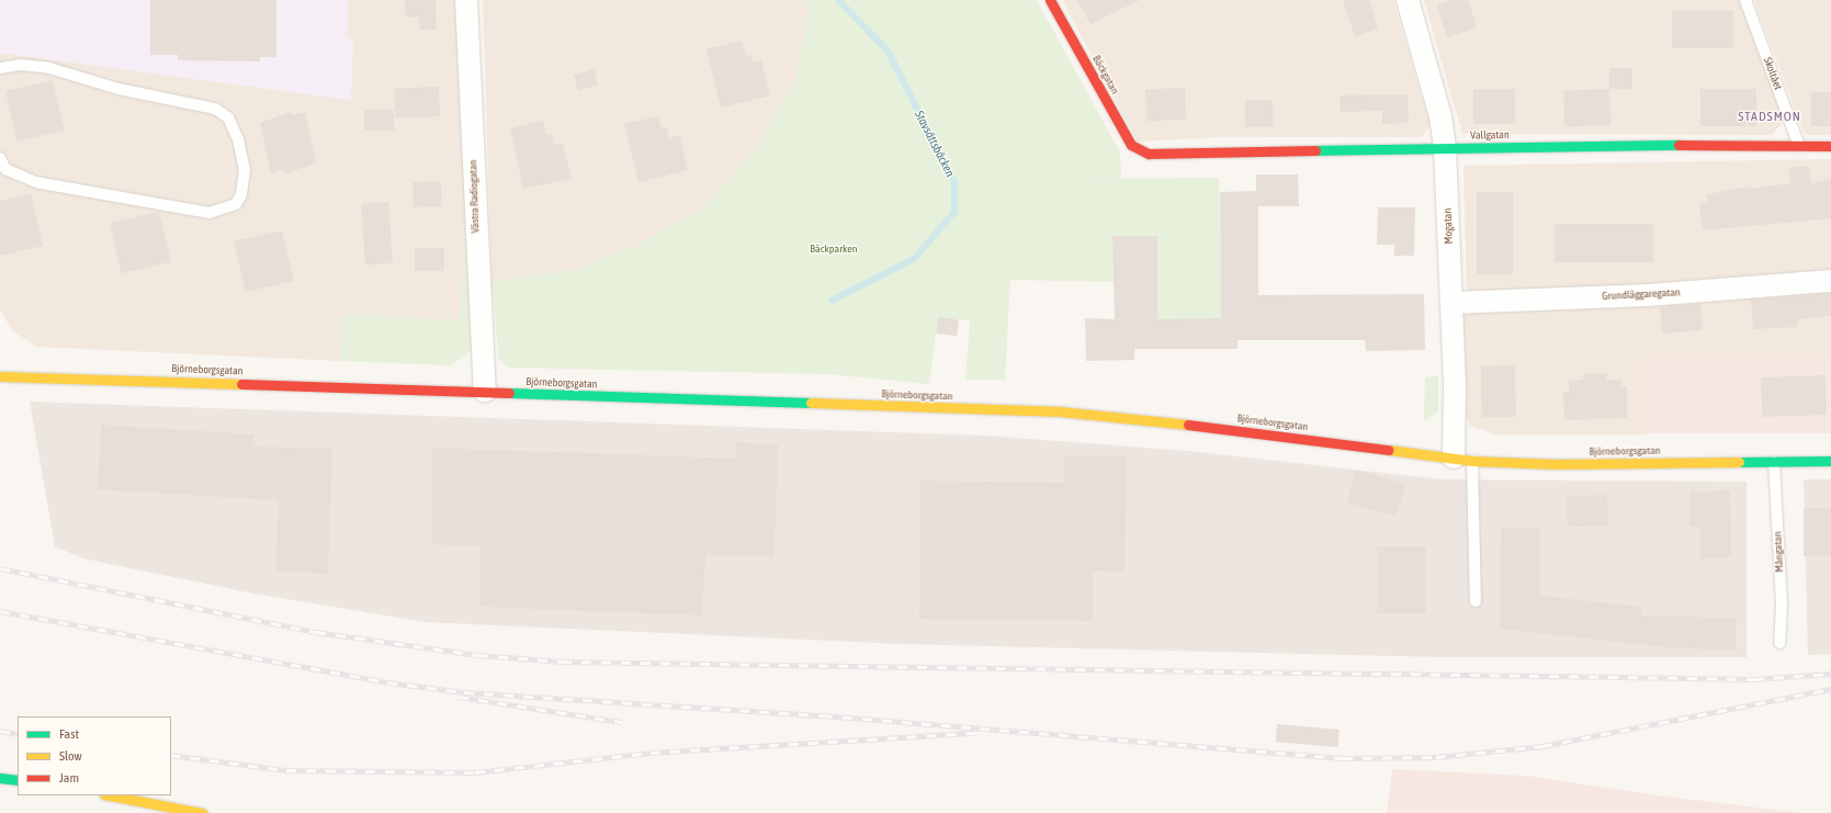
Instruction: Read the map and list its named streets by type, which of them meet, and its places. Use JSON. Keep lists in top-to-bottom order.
{
  "streets": {
    "main road": ["Bäckgatan", "Vallgatan", "Björneborgsgatan"],
    "street": ["Västra Radiogatan", "Mogatan", "Grundläggaregatan"],
    "lane": ["Skoltået", "Mångatan"]
  },
  "crossings": [
    ["Skoltået", "Vallgatan"],
    ["Bäckgatan", "Vallgatan"],
    ["Vallgatan", "Mogatan"],
    ["Västra Radiogatan", "Björneborgsgatan"],
    ["Mogatan", "Grundläggaregatan"],
    ["Mogatan", "Björneborgsgatan"],
    ["Björneborgsgatan", "Mångatan"]
  ],
  "districts": ["STADSMON"],
  "water": ["Stavsättsbäcken"],
  "parks": ["Bäckparken"],
  "legend": ["Fast", "Slow", "Jam"]
}
